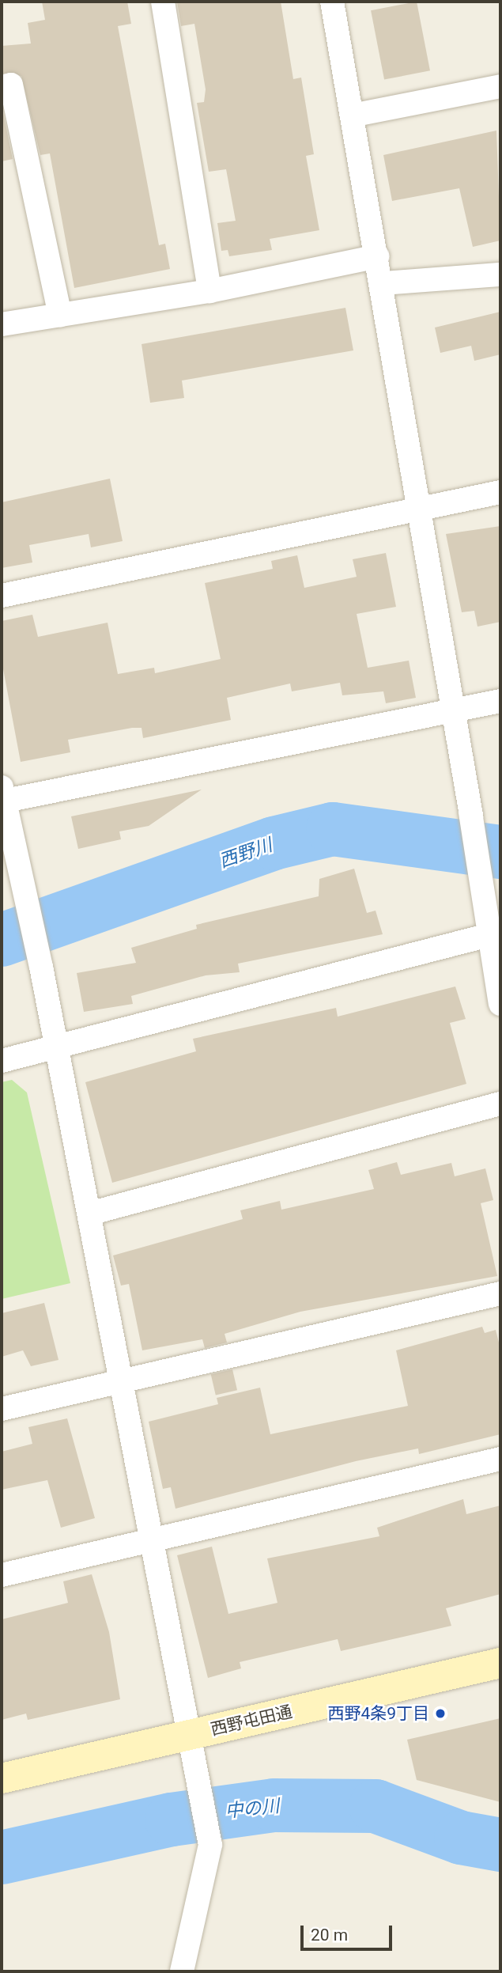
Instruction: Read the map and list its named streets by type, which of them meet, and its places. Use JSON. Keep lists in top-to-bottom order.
{
  "streets": {
    "street": ["西野屯田通"]
  },
  "water": ["西野川", "中の川"],
  "places": ["西野4条9丁目"],
  "scale_bar": "20 m"
}
